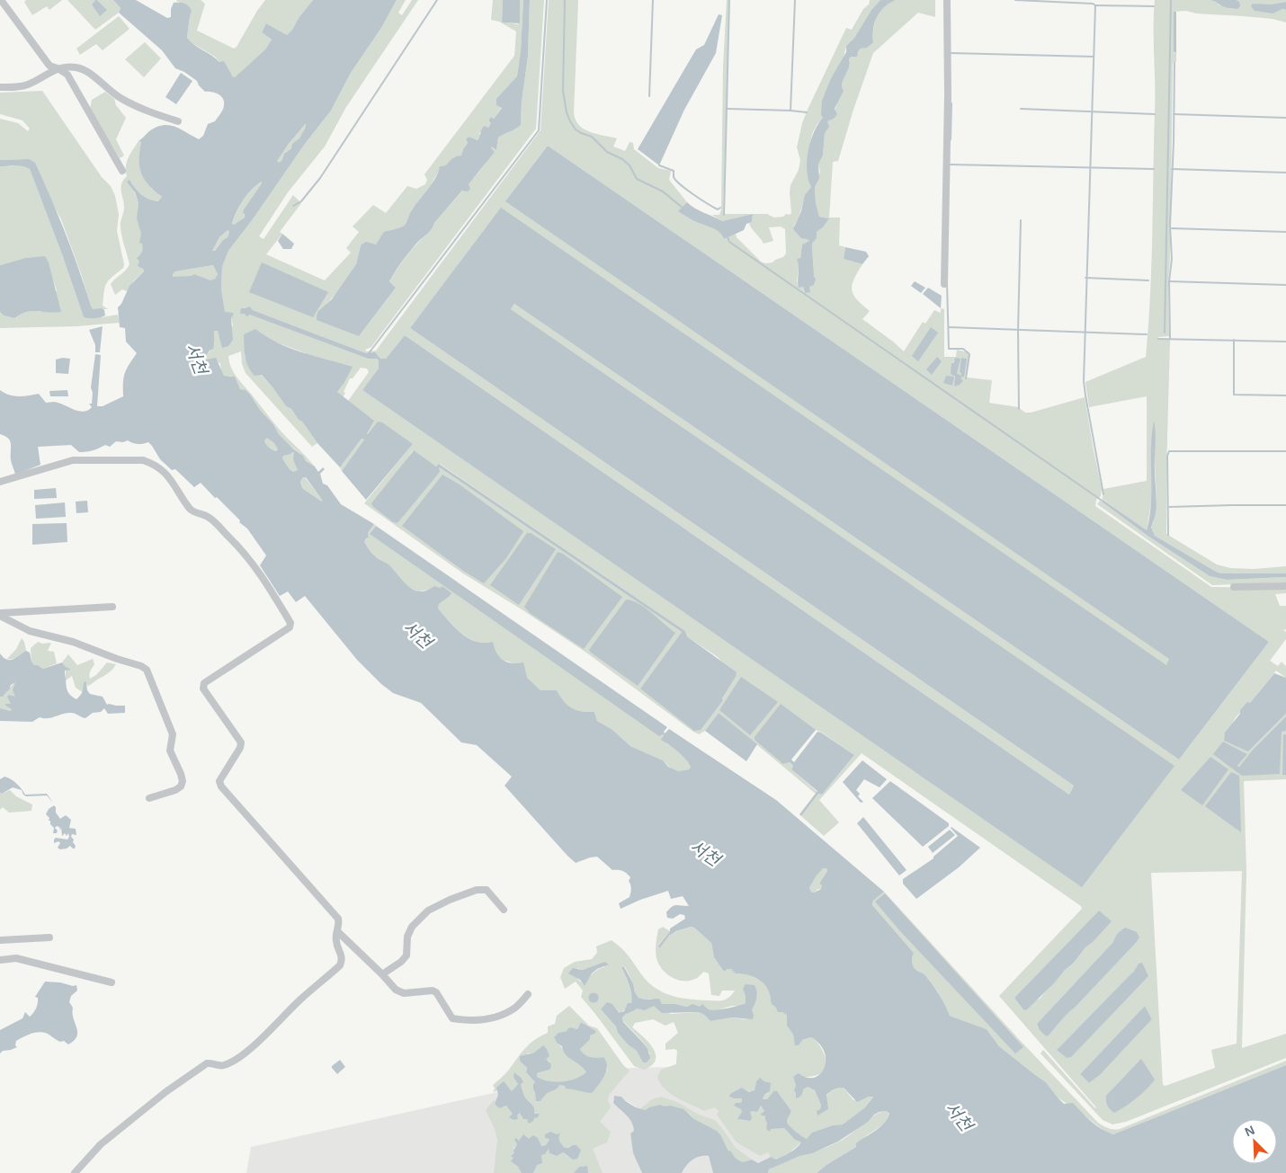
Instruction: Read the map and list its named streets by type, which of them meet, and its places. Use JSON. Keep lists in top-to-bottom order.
{
  "water": ["서천"],
  "north": "top left"
}
